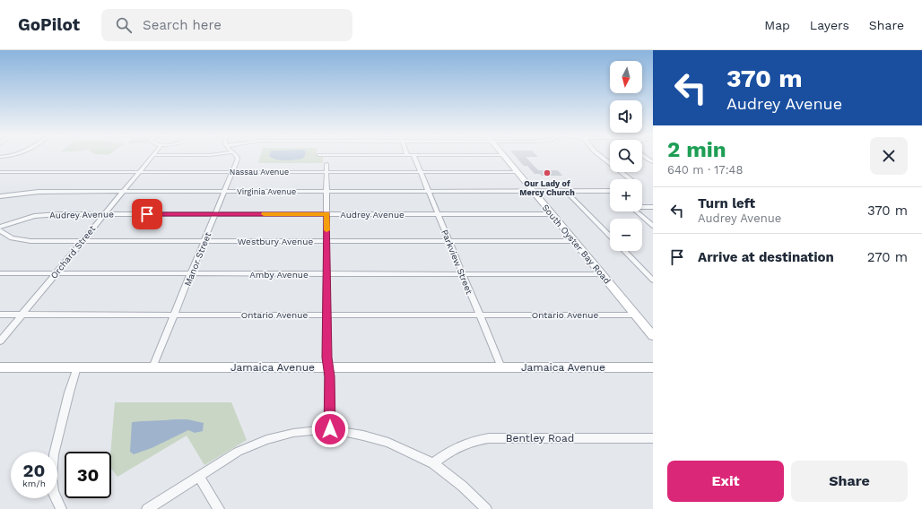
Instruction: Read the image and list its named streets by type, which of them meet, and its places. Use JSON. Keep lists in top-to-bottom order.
{
  "streets": {
    "street": [
      "Nassau Avenue",
      "Virginia Avenue",
      "Audrey Avenue",
      "Westbury Avenue",
      "South Oyster Bay Road",
      "Orchard Street",
      "Manor Street",
      "Parkview Street",
      "Amby Avenue",
      "Ontario Avenue",
      "Jamaica Avenue",
      "Bentley Road"
    ]
  },
  "crossings": [
    ["Nassau Avenue", "South Oyster Bay Road"],
    ["Nassau Avenue", "Orchard Street"],
    ["Nassau Avenue", "Manor Street"],
    ["Nassau Avenue", "Parkview Street"],
    ["Virginia Avenue", "South Oyster Bay Road"],
    ["Virginia Avenue", "Orchard Street"],
    ["Virginia Avenue", "Manor Street"],
    ["Virginia Avenue", "Parkview Street"],
    ["Audrey Avenue", "South Oyster Bay Road"],
    ["Audrey Avenue", "Orchard Street"],
    ["Audrey Avenue", "Manor Street"],
    ["Audrey Avenue", "Parkview Street"],
    ["Westbury Avenue", "South Oyster Bay Road"],
    ["Westbury Avenue", "Orchard Street"],
    ["Westbury Avenue", "Manor Street"],
    ["Westbury Avenue", "Parkview Street"],
    ["South Oyster Bay Road", "Amby Avenue"],
    ["South Oyster Bay Road", "Ontario Avenue"],
    ["Orchard Street", "Amby Avenue"],
    ["Orchard Street", "Ontario Avenue"],
    ["Manor Street", "Amby Avenue"],
    ["Manor Street", "Ontario Avenue"],
    ["Manor Street", "Jamaica Avenue"],
    ["Parkview Street", "Amby Avenue"],
    ["Parkview Street", "Ontario Avenue"],
    ["Parkview Street", "Jamaica Avenue"]
  ],
  "places": ["Our Lady of Mercy Church"],
  "north": "bottom",
  "page": {
    "header": "GoPilot",
    "search": "Search here",
    "nav": ["Map", "Layers", "Share"],
    "turn": ["370 m", "Audrey Avenue"],
    "map_buttons": ["+", "−"],
    "heading": ["2 min", "640 m · 17:48"],
    "list": [
      {
        "name": "Turn left",
        "note": "Audrey Avenue",
        "value": "370 m"
      },
      {
        "name": "Arrive at destination",
        "value": "270 m"
      }
    ],
    "speed": "20 km/h",
    "limit": "30",
    "buttons": ["Exit", "Share"]
  }
}
